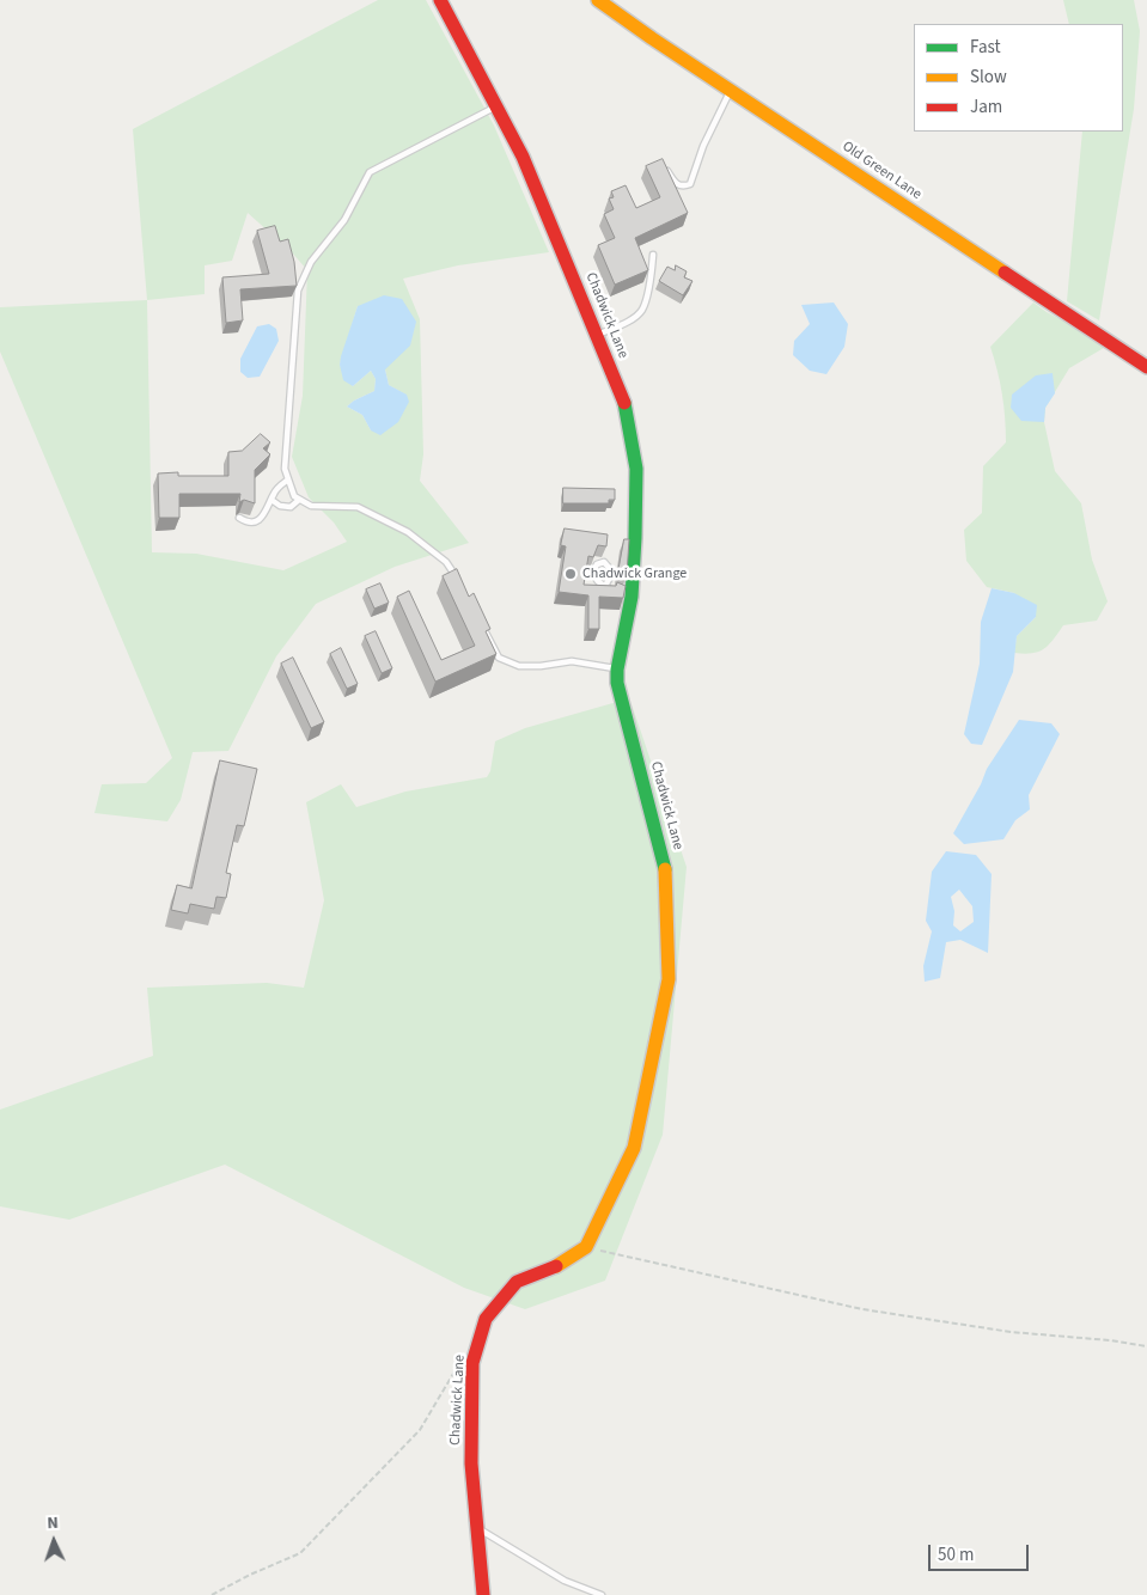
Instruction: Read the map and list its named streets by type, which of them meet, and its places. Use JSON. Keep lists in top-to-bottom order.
{
  "streets": {
    "street": ["Old Green Lane", "Chadwick Lane"]
  },
  "places": ["Chadwick Grange"],
  "legend": ["Fast", "Slow", "Jam"],
  "scale_bar": "50 m",
  "north": "top"
}
